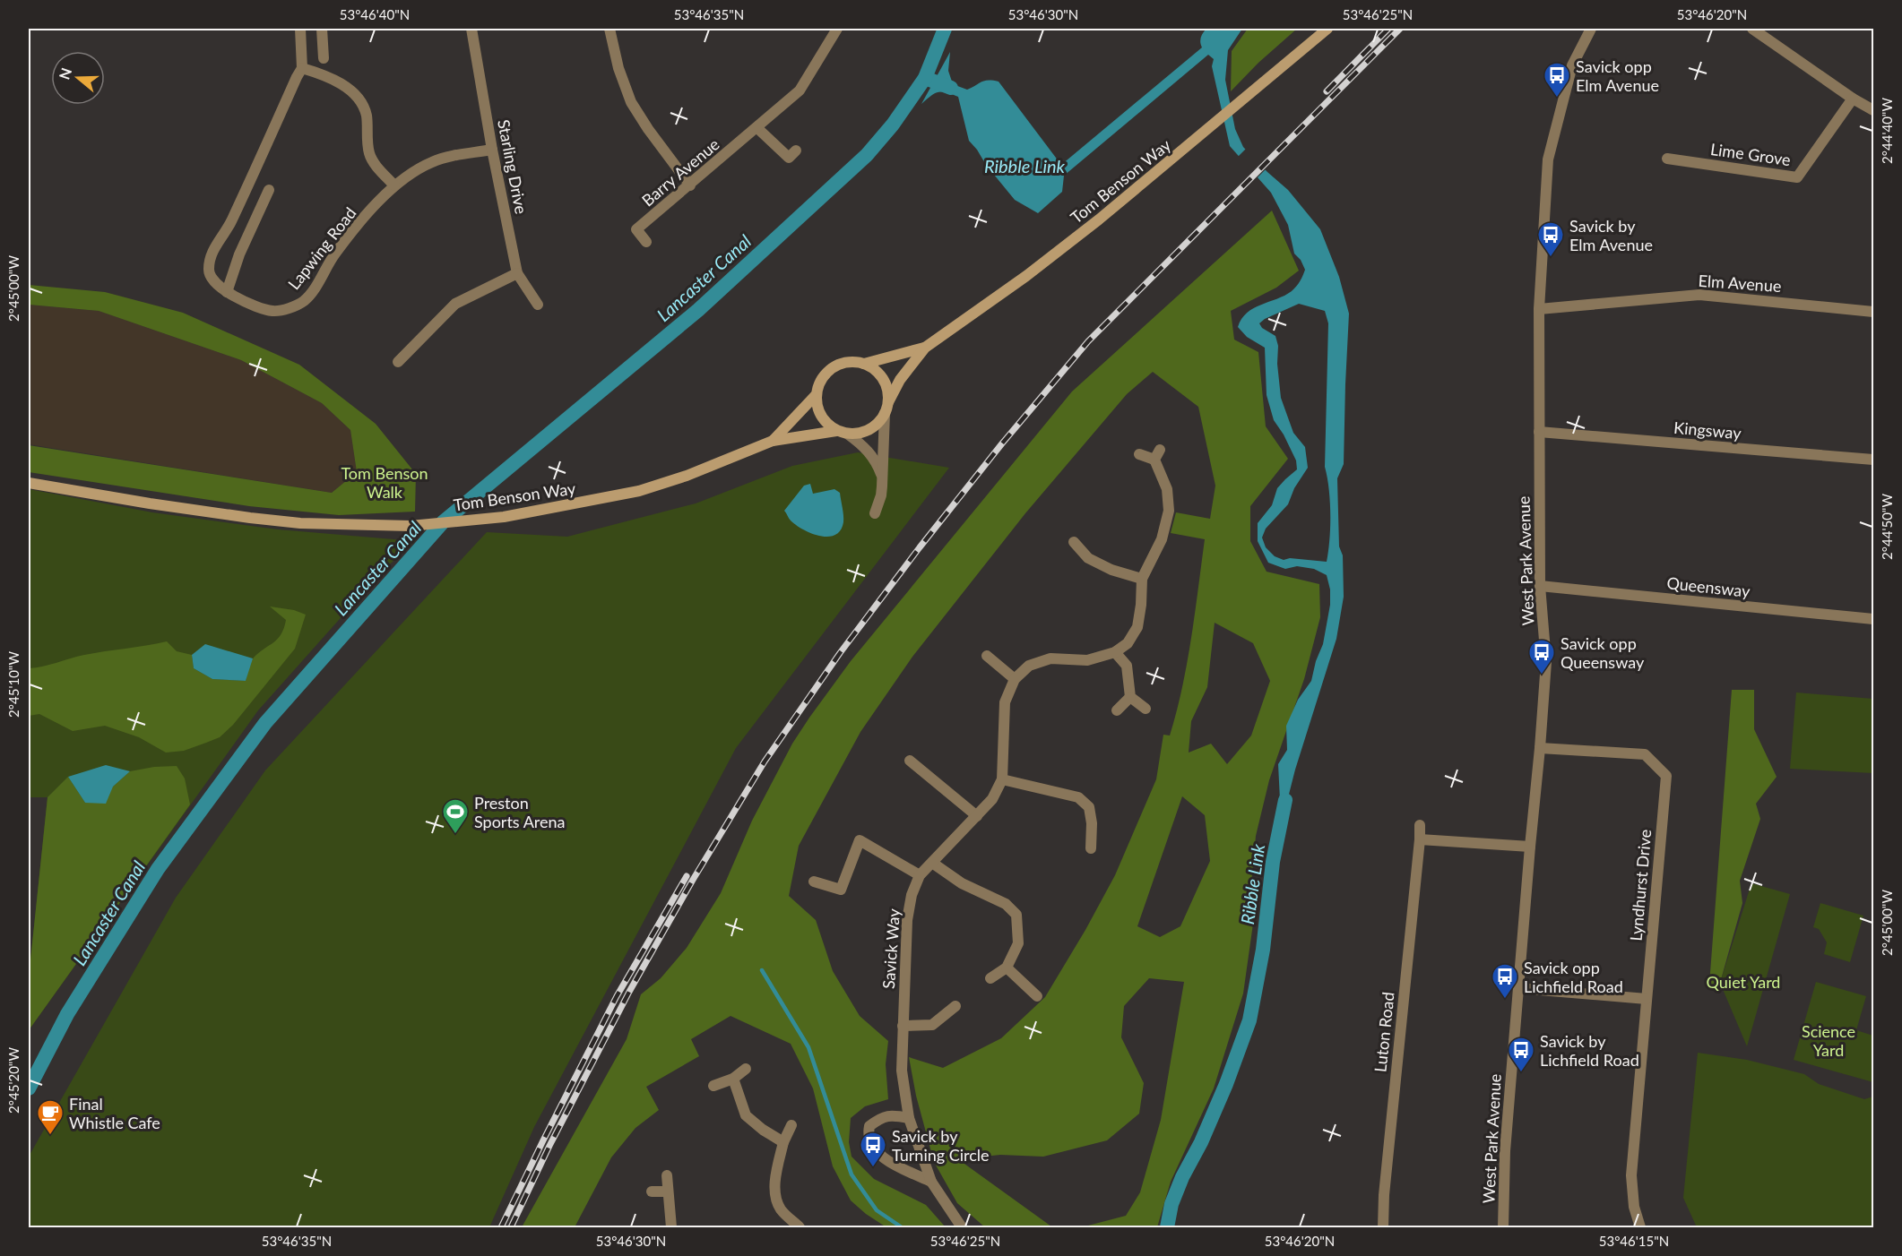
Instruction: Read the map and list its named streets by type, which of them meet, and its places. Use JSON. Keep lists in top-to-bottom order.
{
  "streets": {
    "main road": ["Tom Benson Way"],
    "street": [
      "Lime Grove",
      "Starling Drive",
      "Barry Avenue",
      "Lapwing Road",
      "Elm Avenue",
      "Kingsway",
      "West Park Avenue",
      "Queensway",
      "Lyndhurst Drive",
      "Savick Way",
      "Luton Road"
    ]
  },
  "crossings": [
    ["Starling Drive", "Lapwing Road"],
    ["Elm Avenue", "West Park Avenue"],
    ["Kingsway", "West Park Avenue"],
    ["West Park Avenue", "Queensway"],
    ["West Park Avenue", "Lyndhurst Drive"]
  ],
  "water": ["Ribble Link", "Lancaster Canal"],
  "parks": ["Tom Benson Walk", "Quiet Yard", "Science Yard"],
  "places": {
    "bus stop": [
      "Savick opp Elm Avenue",
      "Savick by Elm Avenue",
      "Savick opp Queensway",
      "Savick opp Lichfield Road",
      "Savick by Lichfield Road",
      "Savick by Turning Circle"
    ],
    "sports": ["Preston Sports Arena"],
    "cafe": ["Final Whistle Cafe"]
  },
  "north": "left",
  "coordinates": [
    "53°46'40\"N",
    "53°46'35\"N",
    "53°46'30\"N",
    "53°46'25\"N",
    "53°46'20\"N",
    "2°44'40\"W",
    "2°45'00\"W",
    "2°44'50\"W",
    "2°45'10\"W",
    "2°45'20\"W",
    "53°46'15\"N"
  ]
}
